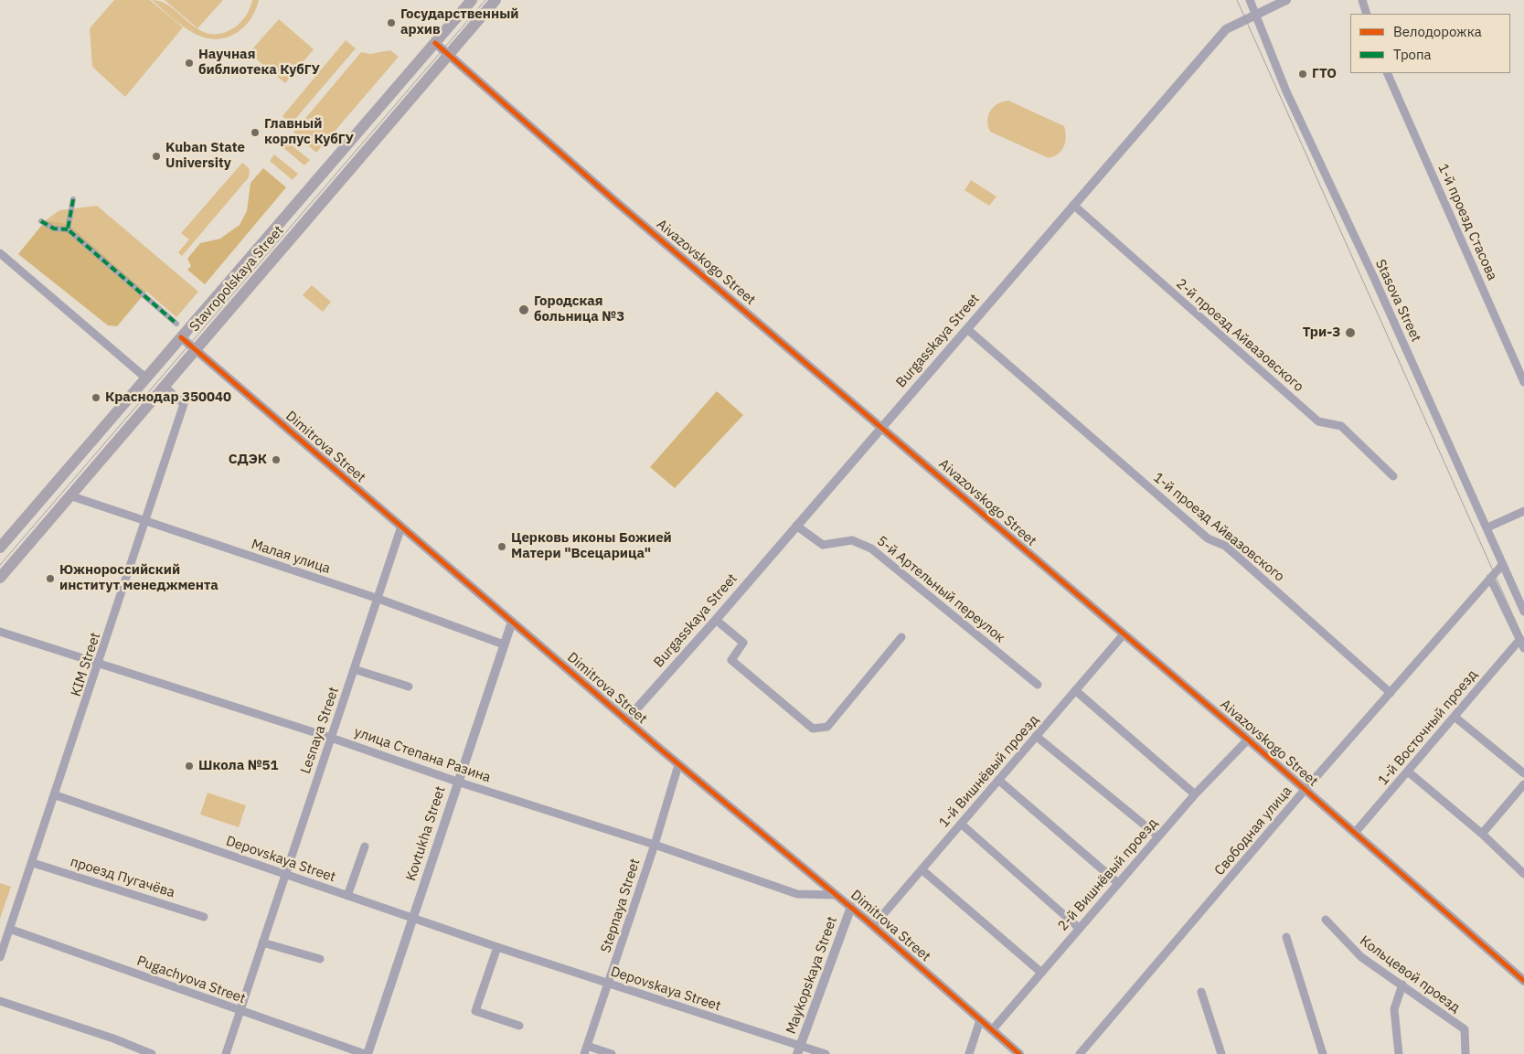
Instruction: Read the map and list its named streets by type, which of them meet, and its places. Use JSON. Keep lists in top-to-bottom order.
{
  "streets": {
    "main road": ["Stavropolskaya Street"],
    "street": [
      "1-й проезд Стасова",
      "Aivazovskogo Street",
      "Stasova Street",
      "2-й проезд Айвазовского",
      "Burgasskaya Street",
      "Dimitrova Street",
      "1-й проезд Айвазовского",
      "Малая улица",
      "5-й Артельный переулок",
      "KIM Street",
      "1-й Восточный проезд",
      "Lesnaya Street",
      "улица Степана Разина",
      "1-й Вишнёвый проезд",
      "Свободная улица",
      "Kovtukha Street",
      "Depovskaya Street",
      "2-й Вишнёвый проезд",
      "проезд Пугачёва",
      "Stepnaya Street",
      "Кольцевой проезд",
      "Maykopskaya Street",
      "Pugachyova Street"
    ]
  },
  "crossings": [
    ["Aivazovskogo Street", "Stavropolskaya Street"],
    ["Aivazovskogo Street", "Burgasskaya Street"],
    ["Aivazovskogo Street", "1-й Восточный проезд"],
    ["Aivazovskogo Street", "1-й Вишнёвый проезд"],
    ["Aivazovskogo Street", "Свободная улица"],
    ["Aivazovskogo Street", "2-й Вишнёвый проезд"],
    ["Stavropolskaya Street", "Dimitrova Street"],
    ["Stavropolskaya Street", "Малая улица"],
    ["Stavropolskaya Street", "KIM Street"],
    ["Stasova Street", "Burgasskaya Street"],
    ["Stasova Street", "Свободная улица"],
    ["2-й проезд Айвазовского", "Burgasskaya Street"],
    ["Burgasskaya Street", "Dimitrova Street"],
    ["Burgasskaya Street", "1-й проезд Айвазовского"],
    ["Burgasskaya Street", "5-й Артельный переулок"],
    ["Dimitrova Street", "Lesnaya Street"],
    ["Dimitrova Street", "улица Степана Разина"],
    ["Dimitrova Street", "1-й Вишнёвый проезд"],
    ["Dimitrova Street", "Kovtukha Street"],
    ["Dimitrova Street", "2-й Вишнёвый проезд"],
    ["Dimitrova Street", "Stepnaya Street"],
    ["Dimitrova Street", "Maykopskaya Street"],
    ["1-й проезд Айвазовского", "Свободная улица"],
    ["Малая улица", "KIM Street"],
    ["Малая улица", "Lesnaya Street"],
    ["Малая улица", "Kovtukha Street"],
    ["KIM Street", "улица Степана Разина"],
    ["KIM Street", "Depovskaya Street"],
    ["KIM Street", "проезд Пугачёва"],
    ["KIM Street", "Pugachyova Street"],
    ["Lesnaya Street", "улица Степана Разина"],
    ["Lesnaya Street", "Depovskaya Street"],
    ["Lesnaya Street", "Pugachyova Street"],
    ["улица Степана Разина", "Kovtukha Street"],
    ["улица Степана Разина", "Stepnaya Street"],
    ["Kovtukha Street", "Depovskaya Street"],
    ["Kovtukha Street", "Pugachyova Street"],
    ["Depovskaya Street", "Stepnaya Street"],
    ["Depovskaya Street", "Maykopskaya Street"]
  ],
  "places": [
    "Государственный архив",
    "Научная библиотека КубГУ",
    "ГТО",
    "Главный корпус КубГУ",
    "Kuban State University",
    "Городская больница №3",
    "Три-З",
    "Краснодар 350040",
    "СДЭК",
    "Церковь иконы Божией Матери \"Всецарица\"",
    "Южнороссийский институт менеджмента",
    "Школа №51"
  ],
  "legend": ["Велодорожка", "Тропа"]
}
